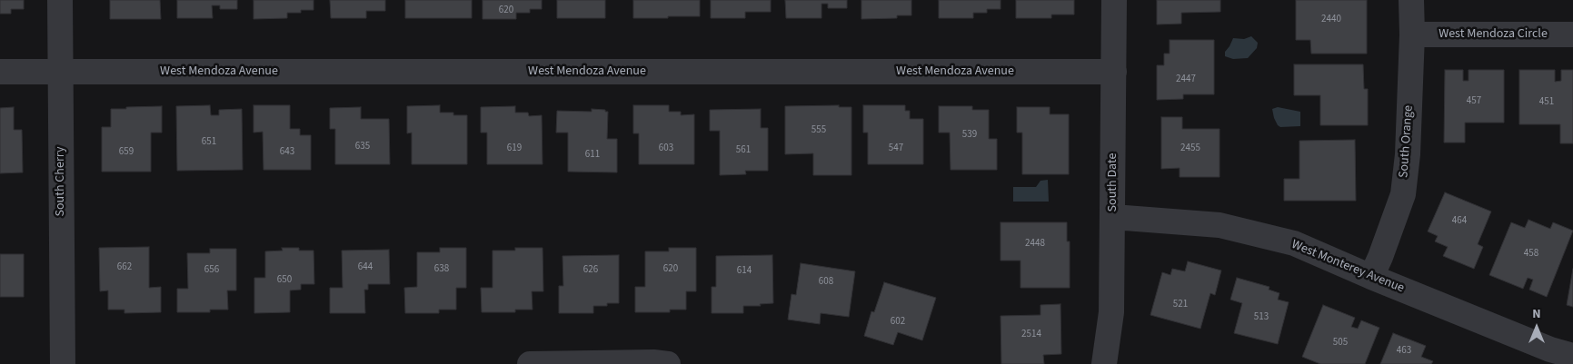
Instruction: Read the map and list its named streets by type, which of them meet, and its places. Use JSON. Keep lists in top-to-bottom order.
{
  "streets": {
    "street": [
      "West Mendoza Circle",
      "West Mendoza Avenue",
      "South Orange",
      "South Cherry",
      "South Date",
      "West Monterey Avenue"
    ]
  },
  "crossings": [
    ["West Mendoza Circle", "South Orange"],
    ["West Mendoza Avenue", "South Cherry"],
    ["West Mendoza Avenue", "South Date"],
    ["South Orange", "West Monterey Avenue"],
    ["South Date", "West Monterey Avenue"]
  ],
  "house_numbers": [
    "620",
    "2440",
    "2447",
    "457",
    "451",
    "555",
    "539",
    "651",
    "635",
    "619",
    "603",
    "547",
    "2455",
    "561",
    "659",
    "643",
    "611",
    "464",
    "2448",
    "458",
    "662",
    "644",
    "638",
    "620",
    "656",
    "626",
    "614",
    "650",
    "608",
    "521",
    "513",
    "602",
    "2514",
    "505",
    "463"
  ],
  "north": "top"
}
